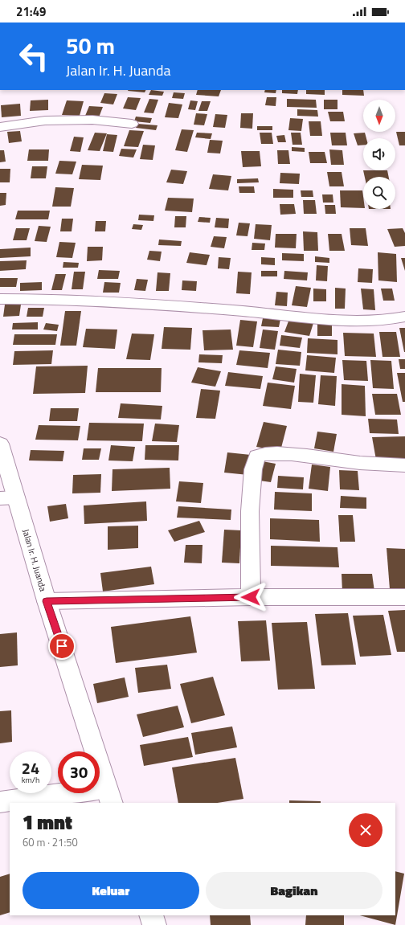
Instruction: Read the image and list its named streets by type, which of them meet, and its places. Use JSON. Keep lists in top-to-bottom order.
{
  "streets": {
    "street": ["Jalan Ir. H. Juanda"]
  },
  "north": "bottom",
  "page": {
    "status": "21:49",
    "turn": ["50 m", "Jalan Ir. H. Juanda"],
    "speed": "24 km/h",
    "limit": "30",
    "heading": ["1 mnt", "60 m · 21:50"],
    "buttons": ["Keluar", "Bagikan"]
  }
}
